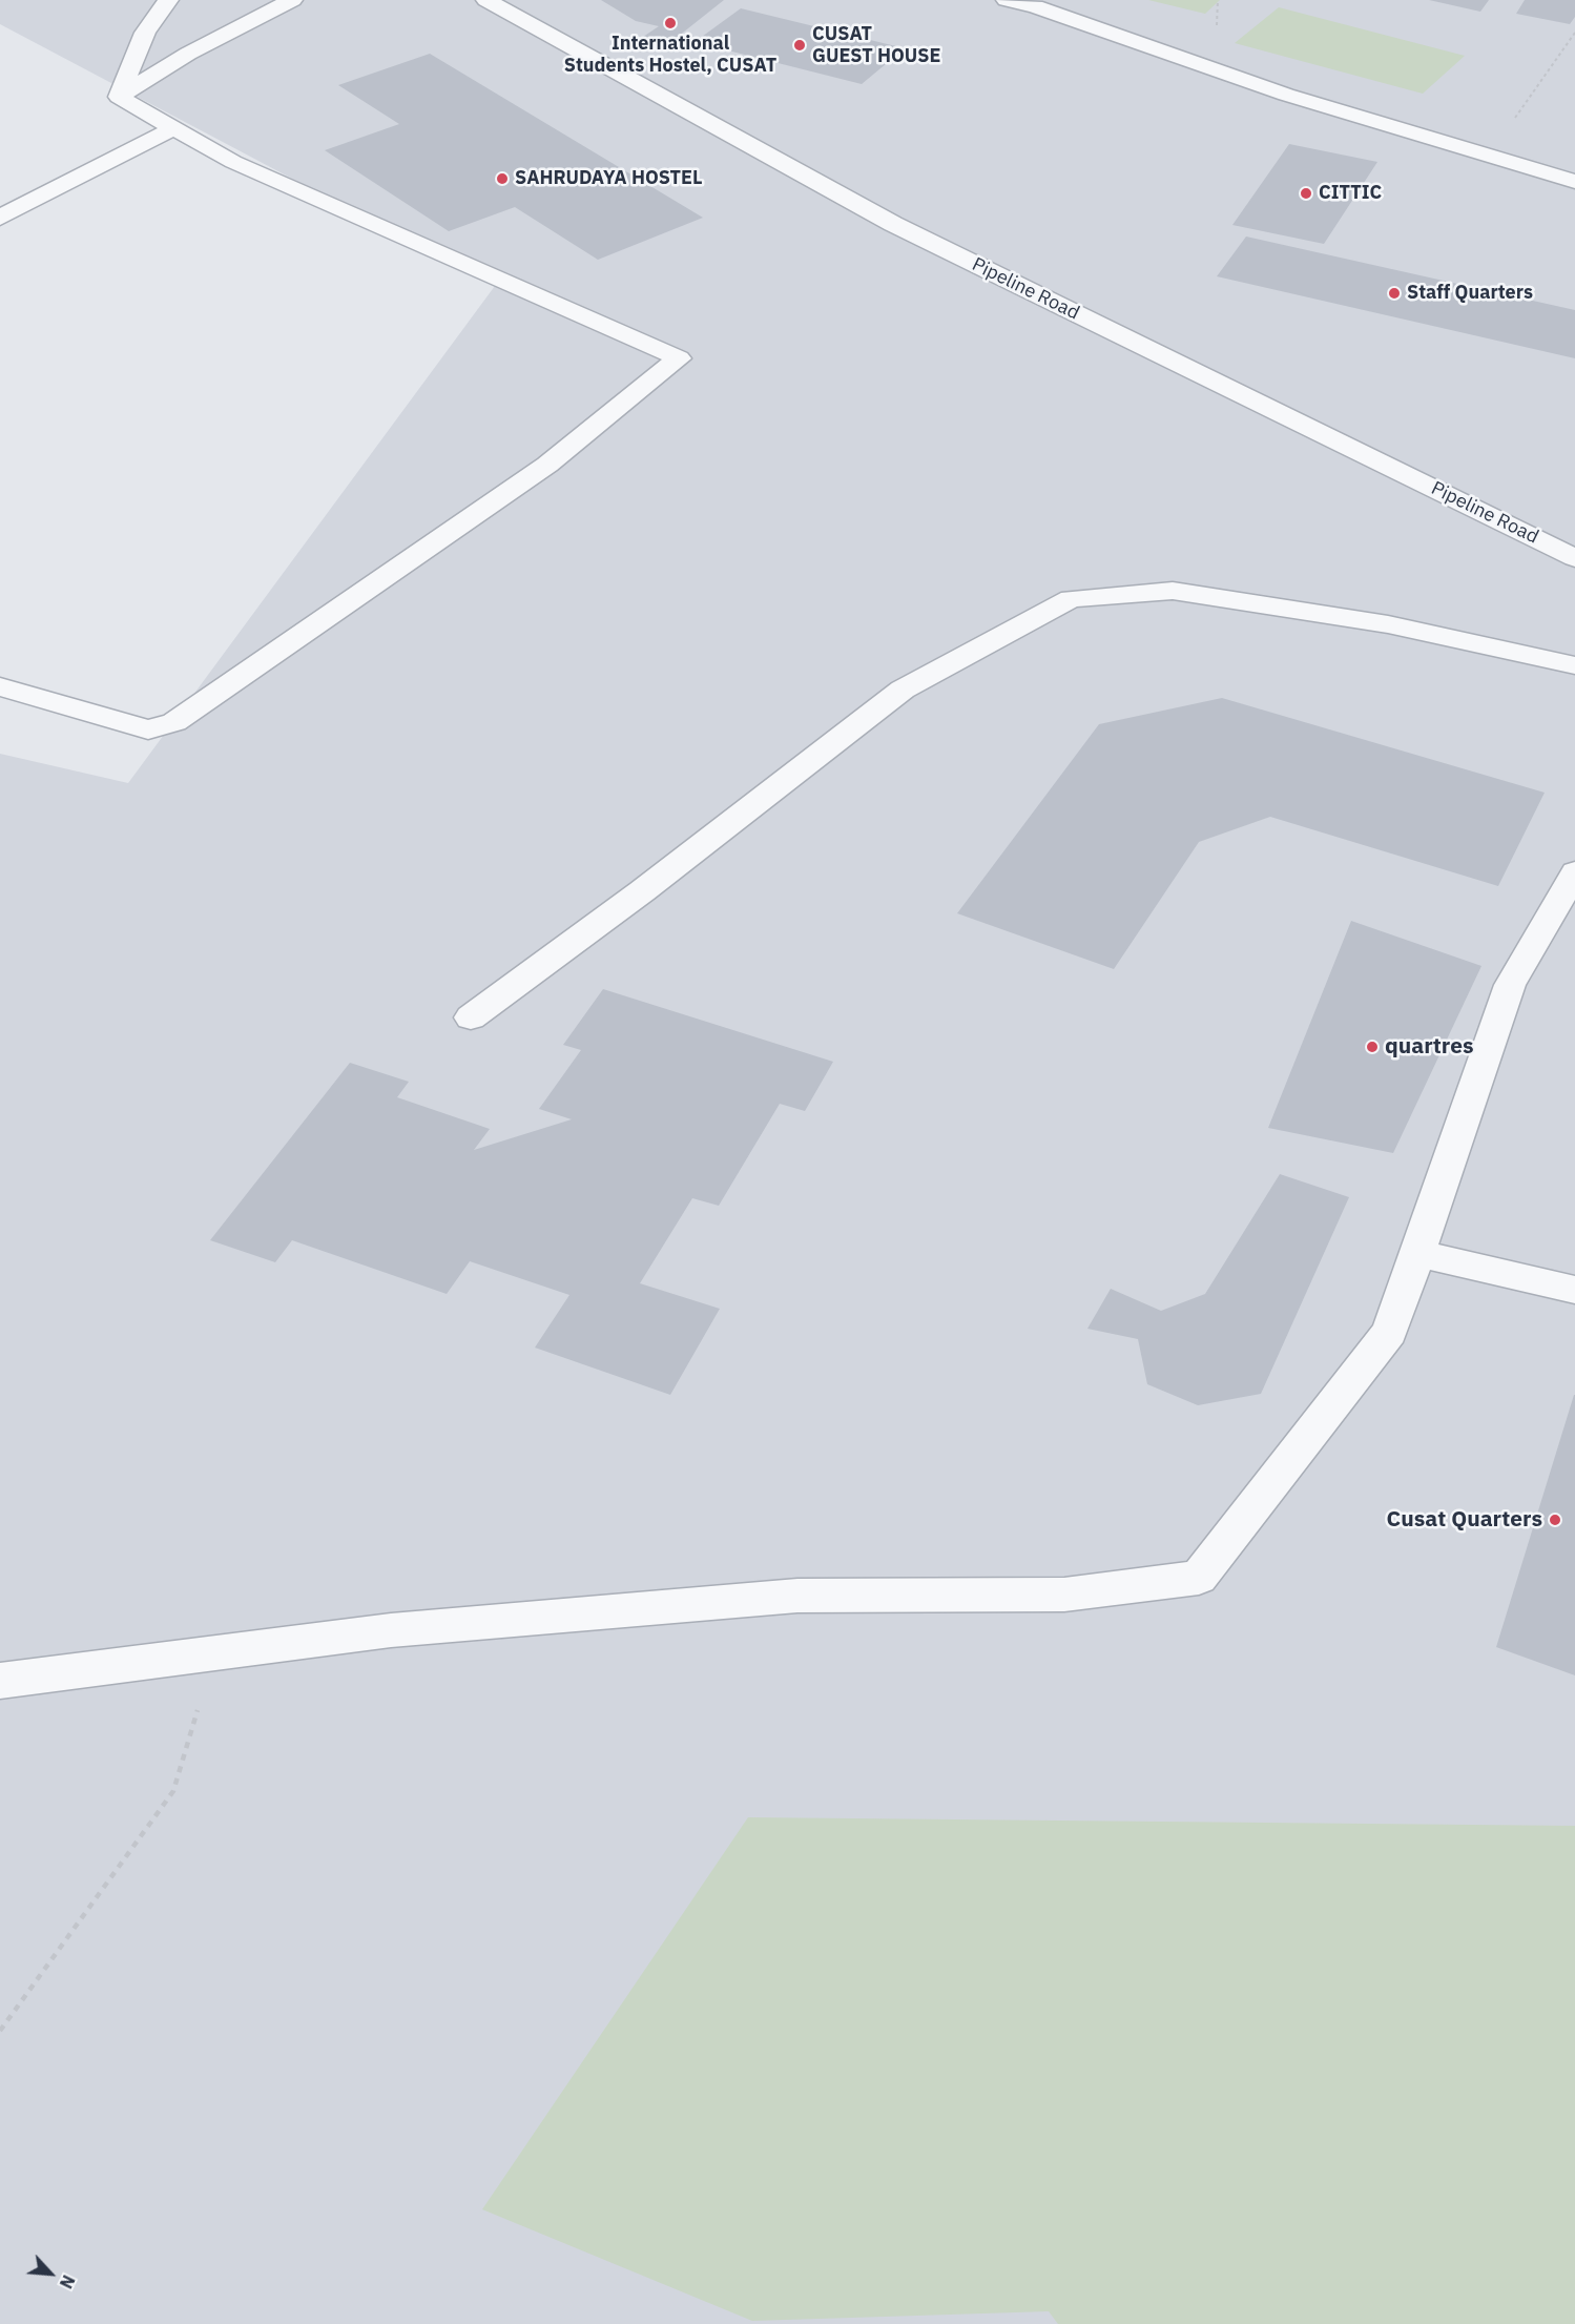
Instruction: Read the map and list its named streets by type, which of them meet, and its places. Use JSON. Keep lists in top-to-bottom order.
{
  "streets": {
    "street": ["Pipeline Road"]
  },
  "places": [
    "International Students Hostel, CUSAT",
    "CUSAT GUEST HOUSE",
    "SAHRUDAYA HOSTEL",
    "CITTIC",
    "Staff Quarters",
    "quartres",
    "Cusat Quarters"
  ],
  "north": "bottom right"
}
